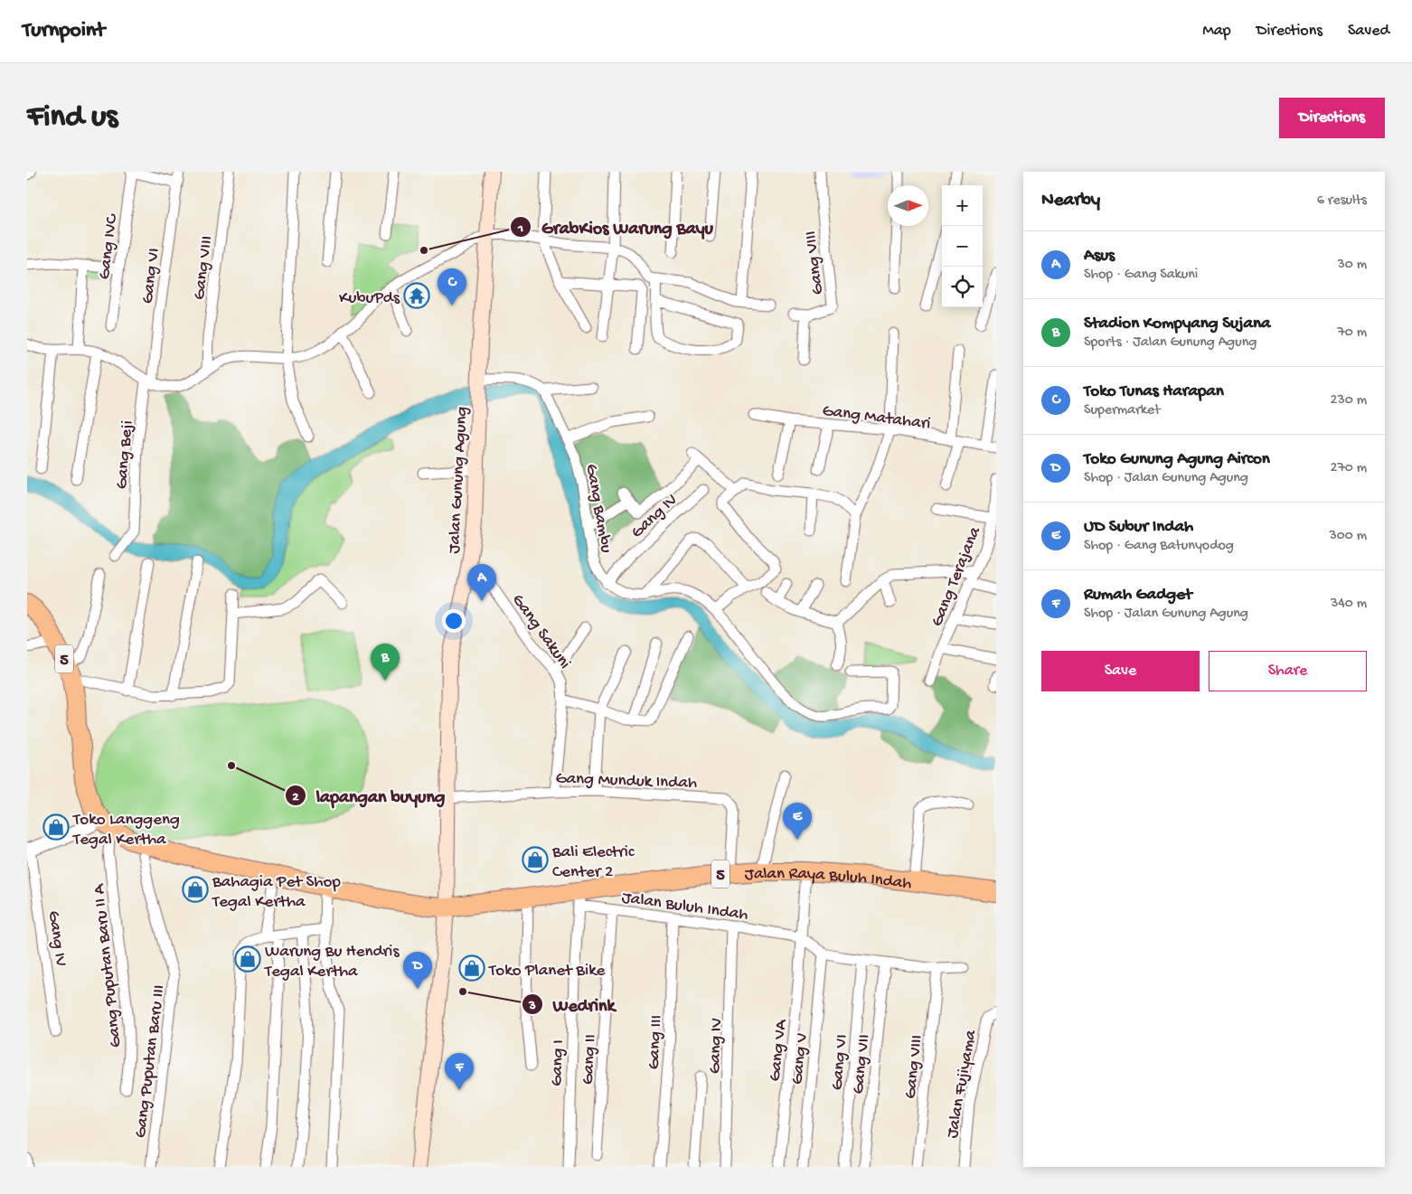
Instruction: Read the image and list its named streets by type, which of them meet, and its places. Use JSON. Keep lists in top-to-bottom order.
{
  "streets": {
    "highway": ["5", "Jalan Raya Buluh Indah"],
    "main road": ["Jalan Gunung Agung"],
    "street": [
      "Gang IVC",
      "Gang VIII",
      "Gang VI",
      "Gang Matahari",
      "Gang Beji",
      "Gang Bambu",
      "Gang IV",
      "Gang Terajana",
      "Gang Sakuni",
      "Gang Munduk Indah",
      "Jalan Buluh Indah",
      "Gang Puputan Baru II A",
      "Gang III",
      "Gang VA",
      "Gang V",
      "Gang II",
      "Gang Puputan Baru III",
      "Gang I",
      "Gang VII",
      "Jalan Fujiyama"
    ]
  },
  "crossings": [
    ["Gang VIII", "Jalan Buluh Indah"],
    ["Gang VI", "Gang Beji"],
    ["Gang VI", "Jalan Buluh Indah"],
    ["Jalan Gunung Agung", "Gang Sakuni"],
    ["Jalan Gunung Agung", "5"],
    ["Jalan Gunung Agung", "Gang Munduk Indah"],
    ["Jalan Gunung Agung", "Jalan Raya Buluh Indah"],
    ["Gang Bambu", "Gang IV"],
    ["Gang IV", "Jalan Buluh Indah"],
    ["Gang Sakuni", "Gang Munduk Indah"],
    ["5", "Jalan Raya Buluh Indah"],
    ["5", "Gang Puputan Baru II A"],
    ["5", "Gang Puputan Baru III"],
    ["Gang Munduk Indah", "Jalan Raya Buluh Indah"],
    ["Jalan Raya Buluh Indah", "Jalan Buluh Indah"],
    ["Jalan Raya Buluh Indah", "Gang I"],
    ["Jalan Buluh Indah", "Gang III"],
    ["Jalan Buluh Indah", "Gang VA"],
    ["Jalan Buluh Indah", "Gang V"],
    ["Jalan Buluh Indah", "Gang II"],
    ["Jalan Buluh Indah", "Gang I"],
    ["Jalan Buluh Indah", "Gang VII"]
  ],
  "places": {
    "other": ["GrabKios Warung Bayu", "lapangan buyung", "Wedrink"],
    "temple": ["KubuPds"],
    "shop": [
      "Toko Langgeng Tegal Kertha",
      "Bali Electric Center 2",
      "Bahagia Pet Shop Tegal Kertha",
      "Warung Bu Hendris Tegal Kertha",
      "Toko Planet Bike"
    ]
  },
  "north": "right",
  "page": {
    "header": "Turnpoint",
    "nav": ["Map", "Directions", "Saved"],
    "buttons": [
      "Directions",
      ["Save", "Share"]
    ],
    "title": "Find us",
    "heading": ["Nearby", "6 results"],
    "map_buttons": ["+", "−"],
    "list": [
      {
        "mark": "A",
        "name": "Asus",
        "note": "Shop · Gang Sakuni",
        "value": "30 m"
      },
      {
        "mark": "B",
        "name": "Stadion Kompyang Sujana",
        "note": "Sports · Jalan Gunung Agung",
        "value": "70 m"
      },
      {
        "mark": "C",
        "name": "Toko Tunas Harapan",
        "note": "Supermarket",
        "value": "230 m"
      },
      {
        "mark": "D",
        "name": "Toko Gunung Agung Aircon",
        "note": "Shop · Jalan Gunung Agung",
        "value": "270 m"
      },
      {
        "mark": "E",
        "name": "UD Subur Indah",
        "note": "Shop · Gang Batunyodog",
        "value": "300 m"
      },
      {
        "mark": "F",
        "name": "Rumah Gadget",
        "note": "Shop · Jalan Gunung Agung",
        "value": "340 m"
      }
    ],
    "pins": [
      "C",
      "A",
      "B",
      "E",
      "D",
      "F"
    ]
  }
}
